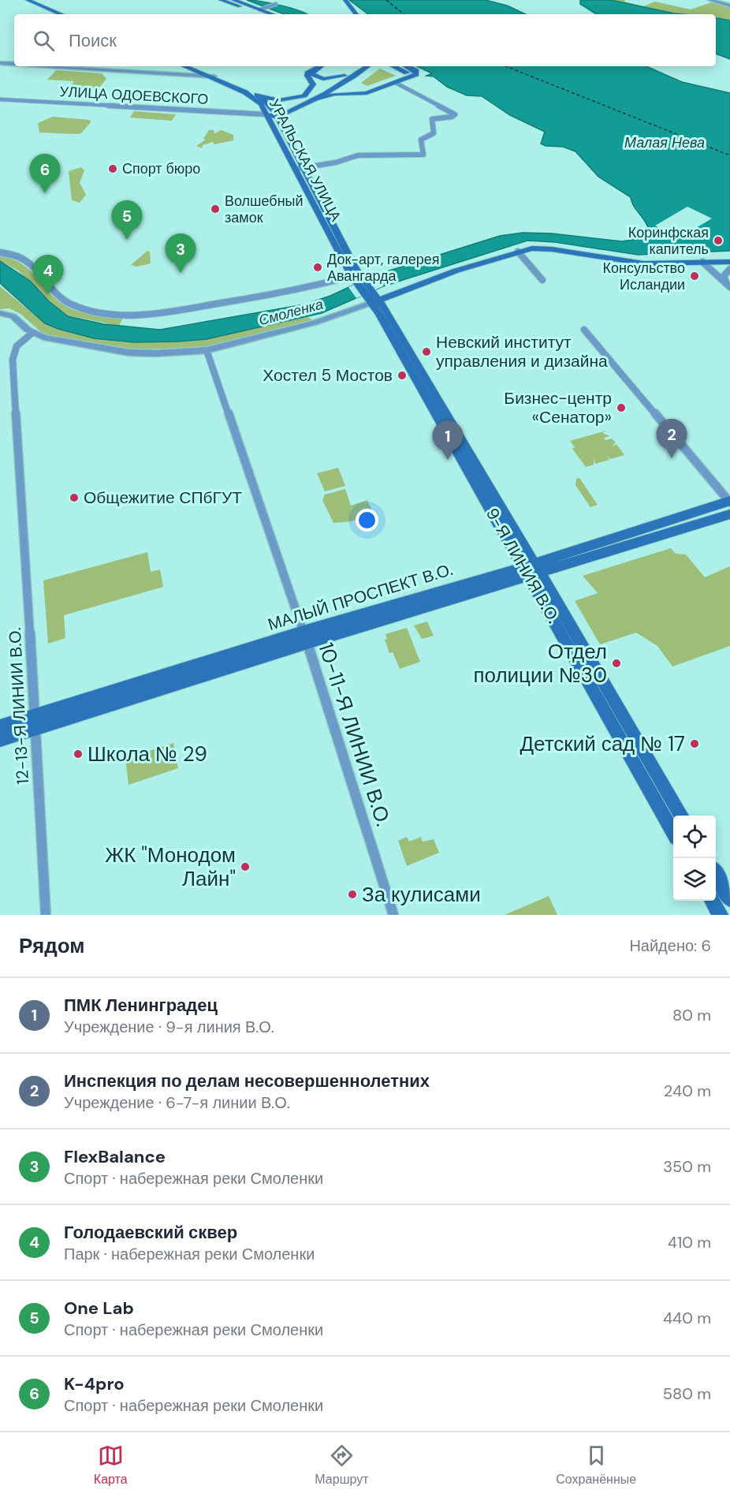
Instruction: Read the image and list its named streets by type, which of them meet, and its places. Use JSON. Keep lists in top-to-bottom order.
{
  "streets": {
    "main road": [
      "УЛИЦА ОДОЕВСКОГО",
      "УРАЛЬСКАЯ УЛИЦА",
      "9-Я ЛИНИЯ В.О.",
      "МАЛЫЙ ПРОСПЕКТ В.О."
    ],
    "street": ["12-13-Я ЛИНИИ В.О.", "10-11-Я ЛИНИИ В.О."]
  },
  "crossings": [
    ["УЛИЦА ОДОЕВСКОГО", "УРАЛЬСКАЯ УЛИЦА"],
    ["9-Я ЛИНИЯ В.О.", "МАЛЫЙ ПРОСПЕКТ В.О."],
    ["МАЛЫЙ ПРОСПЕКТ В.О.", "12-13-Я ЛИНИИ В.О."],
    ["МАЛЫЙ ПРОСПЕКТ В.О.", "10-11-Я ЛИНИИ В.О."]
  ],
  "water": ["Малая Нева", "Смоленка"],
  "places": [
    "Спорт бюро",
    "Волшебный замок",
    "Коринфская капитель",
    "Док-арт, галерея Авангарда",
    "Консульство Исландии",
    "Невский институт управления и дизайна",
    "Хостел 5 Мостов",
    "Бизнес-центр «Сенатор»",
    "Общежитие СПбГУТ",
    "Отдел полиции №30",
    "Детский сад № 17",
    "Школа № 29",
    "ЖК \"Монодом Лайн\"",
    "За кулисами"
  ],
  "page": {
    "search": "Поиск",
    "pins": [
      "6",
      "5",
      "3",
      "4",
      "2",
      "1"
    ],
    "heading": ["Рядом", "Найдено: 6"],
    "list": [
      {
        "mark": "1",
        "name": "ПМК Ленинградец",
        "note": "Учреждение · 9-я линия В.О.",
        "value": "80 m"
      },
      {
        "mark": "2",
        "name": "Инспекция по делам несовершеннолетних",
        "note": "Учреждение · 6-7-я линии В.О.",
        "value": "240 m"
      },
      {
        "mark": "3",
        "name": "FlexBalance",
        "note": "Спорт · набережная реки Смоленки",
        "value": "350 m"
      },
      {
        "mark": "4",
        "name": "Голодаевский сквер",
        "note": "Парк · набережная реки Смоленки",
        "value": "410 m"
      },
      {
        "mark": "5",
        "name": "One Lab",
        "note": "Спорт · набережная реки Смоленки",
        "value": "440 m"
      },
      {
        "mark": "6",
        "name": "K-4pro",
        "note": "Спорт · набережная реки Смоленки",
        "value": "580 m"
      }
    ],
    "nav": ["Карта", "Маршрут", "Сохранённые"]
  }
}
